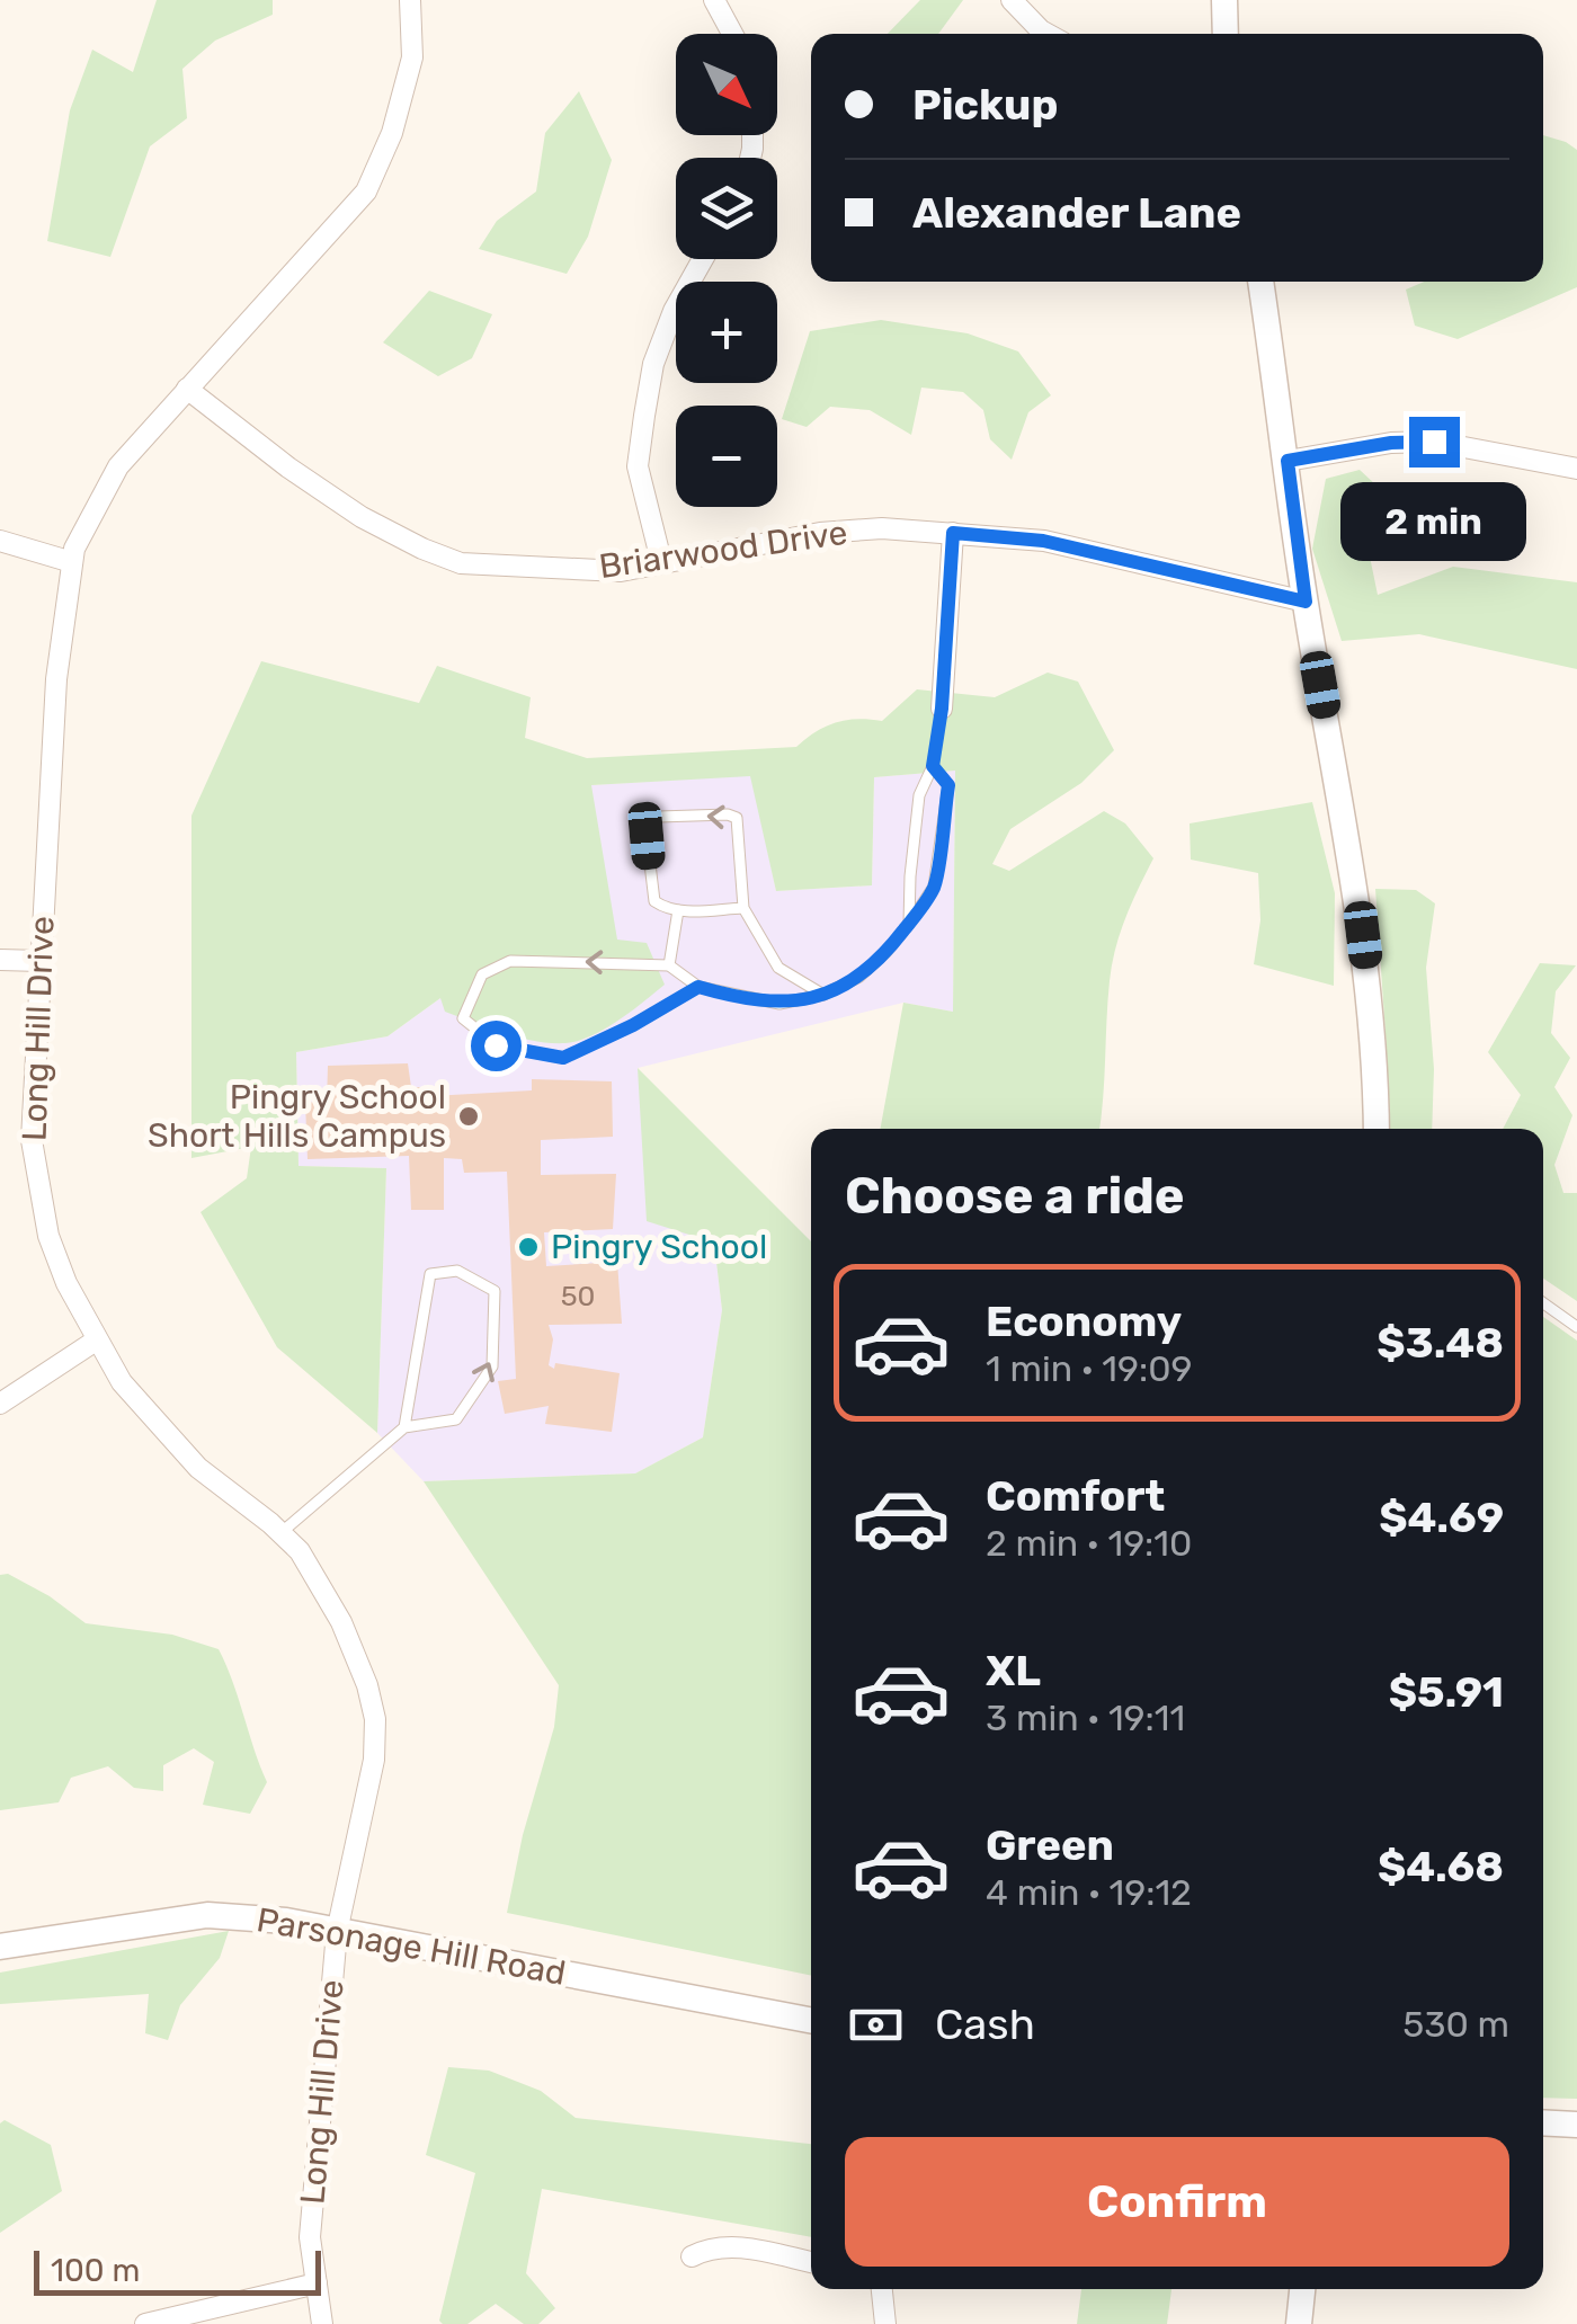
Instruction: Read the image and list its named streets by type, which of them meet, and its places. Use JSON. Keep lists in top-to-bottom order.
{
  "streets": {
    "street": ["Briarwood Drive", "Long Hill Drive", "Parsonage Hill Road"]
  },
  "crossings": [
    ["Briarwood Drive", "Long Hill Drive"],
    ["Long Hill Drive", "Parsonage Hill Road"]
  ],
  "places": ["Pingry School Short Hills Campus", "Pingry School"],
  "house_numbers": ["50"],
  "scale_bar": "100 m",
  "north": "bottom right",
  "page": {
    "map_buttons": ["+", "−"],
    "banner": ["Pickup", "Alexander Lane"],
    "bubble": "2 min",
    "heading": "Choose a ride",
    "list": [
      {
        "name": "Economy",
        "note": "1 min · 19:09",
        "value": "$3.48"
      },
      {
        "name": "Comfort",
        "note": "2 min · 19:10",
        "value": "$4.69"
      },
      {
        "name": "XL",
        "note": "3 min · 19:11",
        "value": "$5.91"
      },
      {
        "name": "Green",
        "note": "4 min · 19:12",
        "value": "$4.68"
      }
    ],
    "pay": ["Cash", "530 m"],
    "buttons": "Confirm",
    "scale": "100 m"
  }
}
